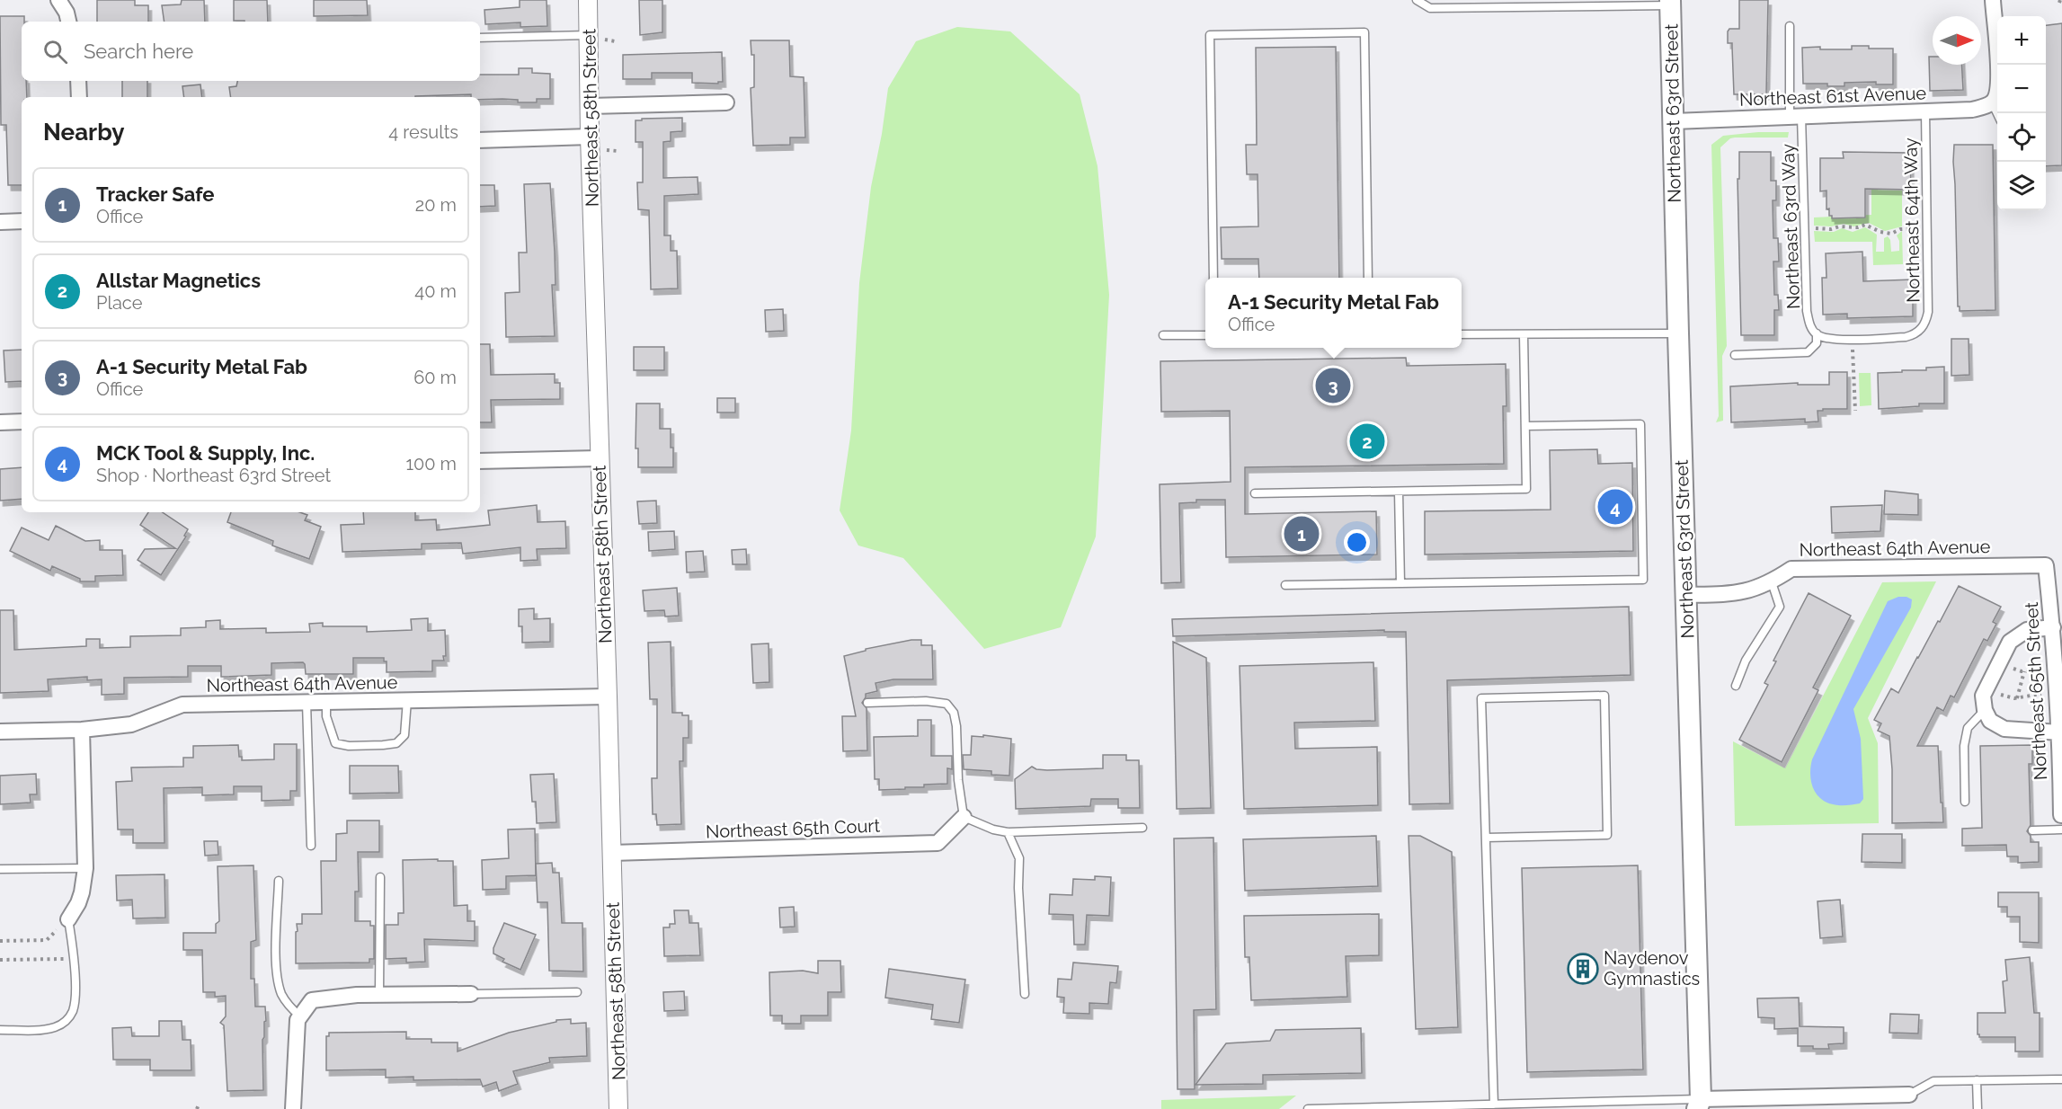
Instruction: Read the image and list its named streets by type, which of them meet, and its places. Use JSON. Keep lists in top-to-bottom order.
{
  "streets": {
    "main road": ["Northeast 63rd Street"],
    "street": [
      "Northeast 61st Avenue",
      "Northeast 58th Street",
      "Northeast 64th Avenue",
      "Northeast 65th Street",
      "Northeast 65th Court"
    ],
    "lane": ["Northeast 64th Way", "Northeast 63rd Way"]
  },
  "crossings": [
    ["Northeast 61st Avenue", "Northeast 63rd Street"],
    ["Northeast 61st Avenue", "Northeast 64th Way"],
    ["Northeast 61st Avenue", "Northeast 63rd Way"],
    ["Northeast 63rd Street", "Northeast 64th Avenue"],
    ["Northeast 58th Street", "Northeast 64th Avenue"],
    ["Northeast 58th Street", "Northeast 65th Court"],
    ["Northeast 64th Avenue", "Northeast 65th Street"]
  ],
  "places": {
    "building": ["Naydenov Gymnastics"]
  },
  "north": "right",
  "page": {
    "map_buttons": ["+", "−"],
    "search": "Search here",
    "heading": ["Nearby", "4 results"],
    "list": [
      {
        "mark": "1",
        "name": "Tracker Safe",
        "note": "Office",
        "value": "20 m"
      },
      {
        "mark": "2",
        "name": "Allstar Magnetics",
        "note": "Place",
        "value": "40 m"
      },
      {
        "mark": "3",
        "name": "A-1 Security Metal Fab",
        "note": "Office",
        "value": "60 m"
      },
      {
        "mark": "4",
        "name": "MCK Tool & Supply, Inc.",
        "note": "Shop · Northeast 63rd Street",
        "value": "100 m"
      }
    ],
    "popup": ["A-1 Security Metal Fab", "Office"],
    "pins": [
      "3",
      "2",
      "4",
      "1"
    ]
  }
}
